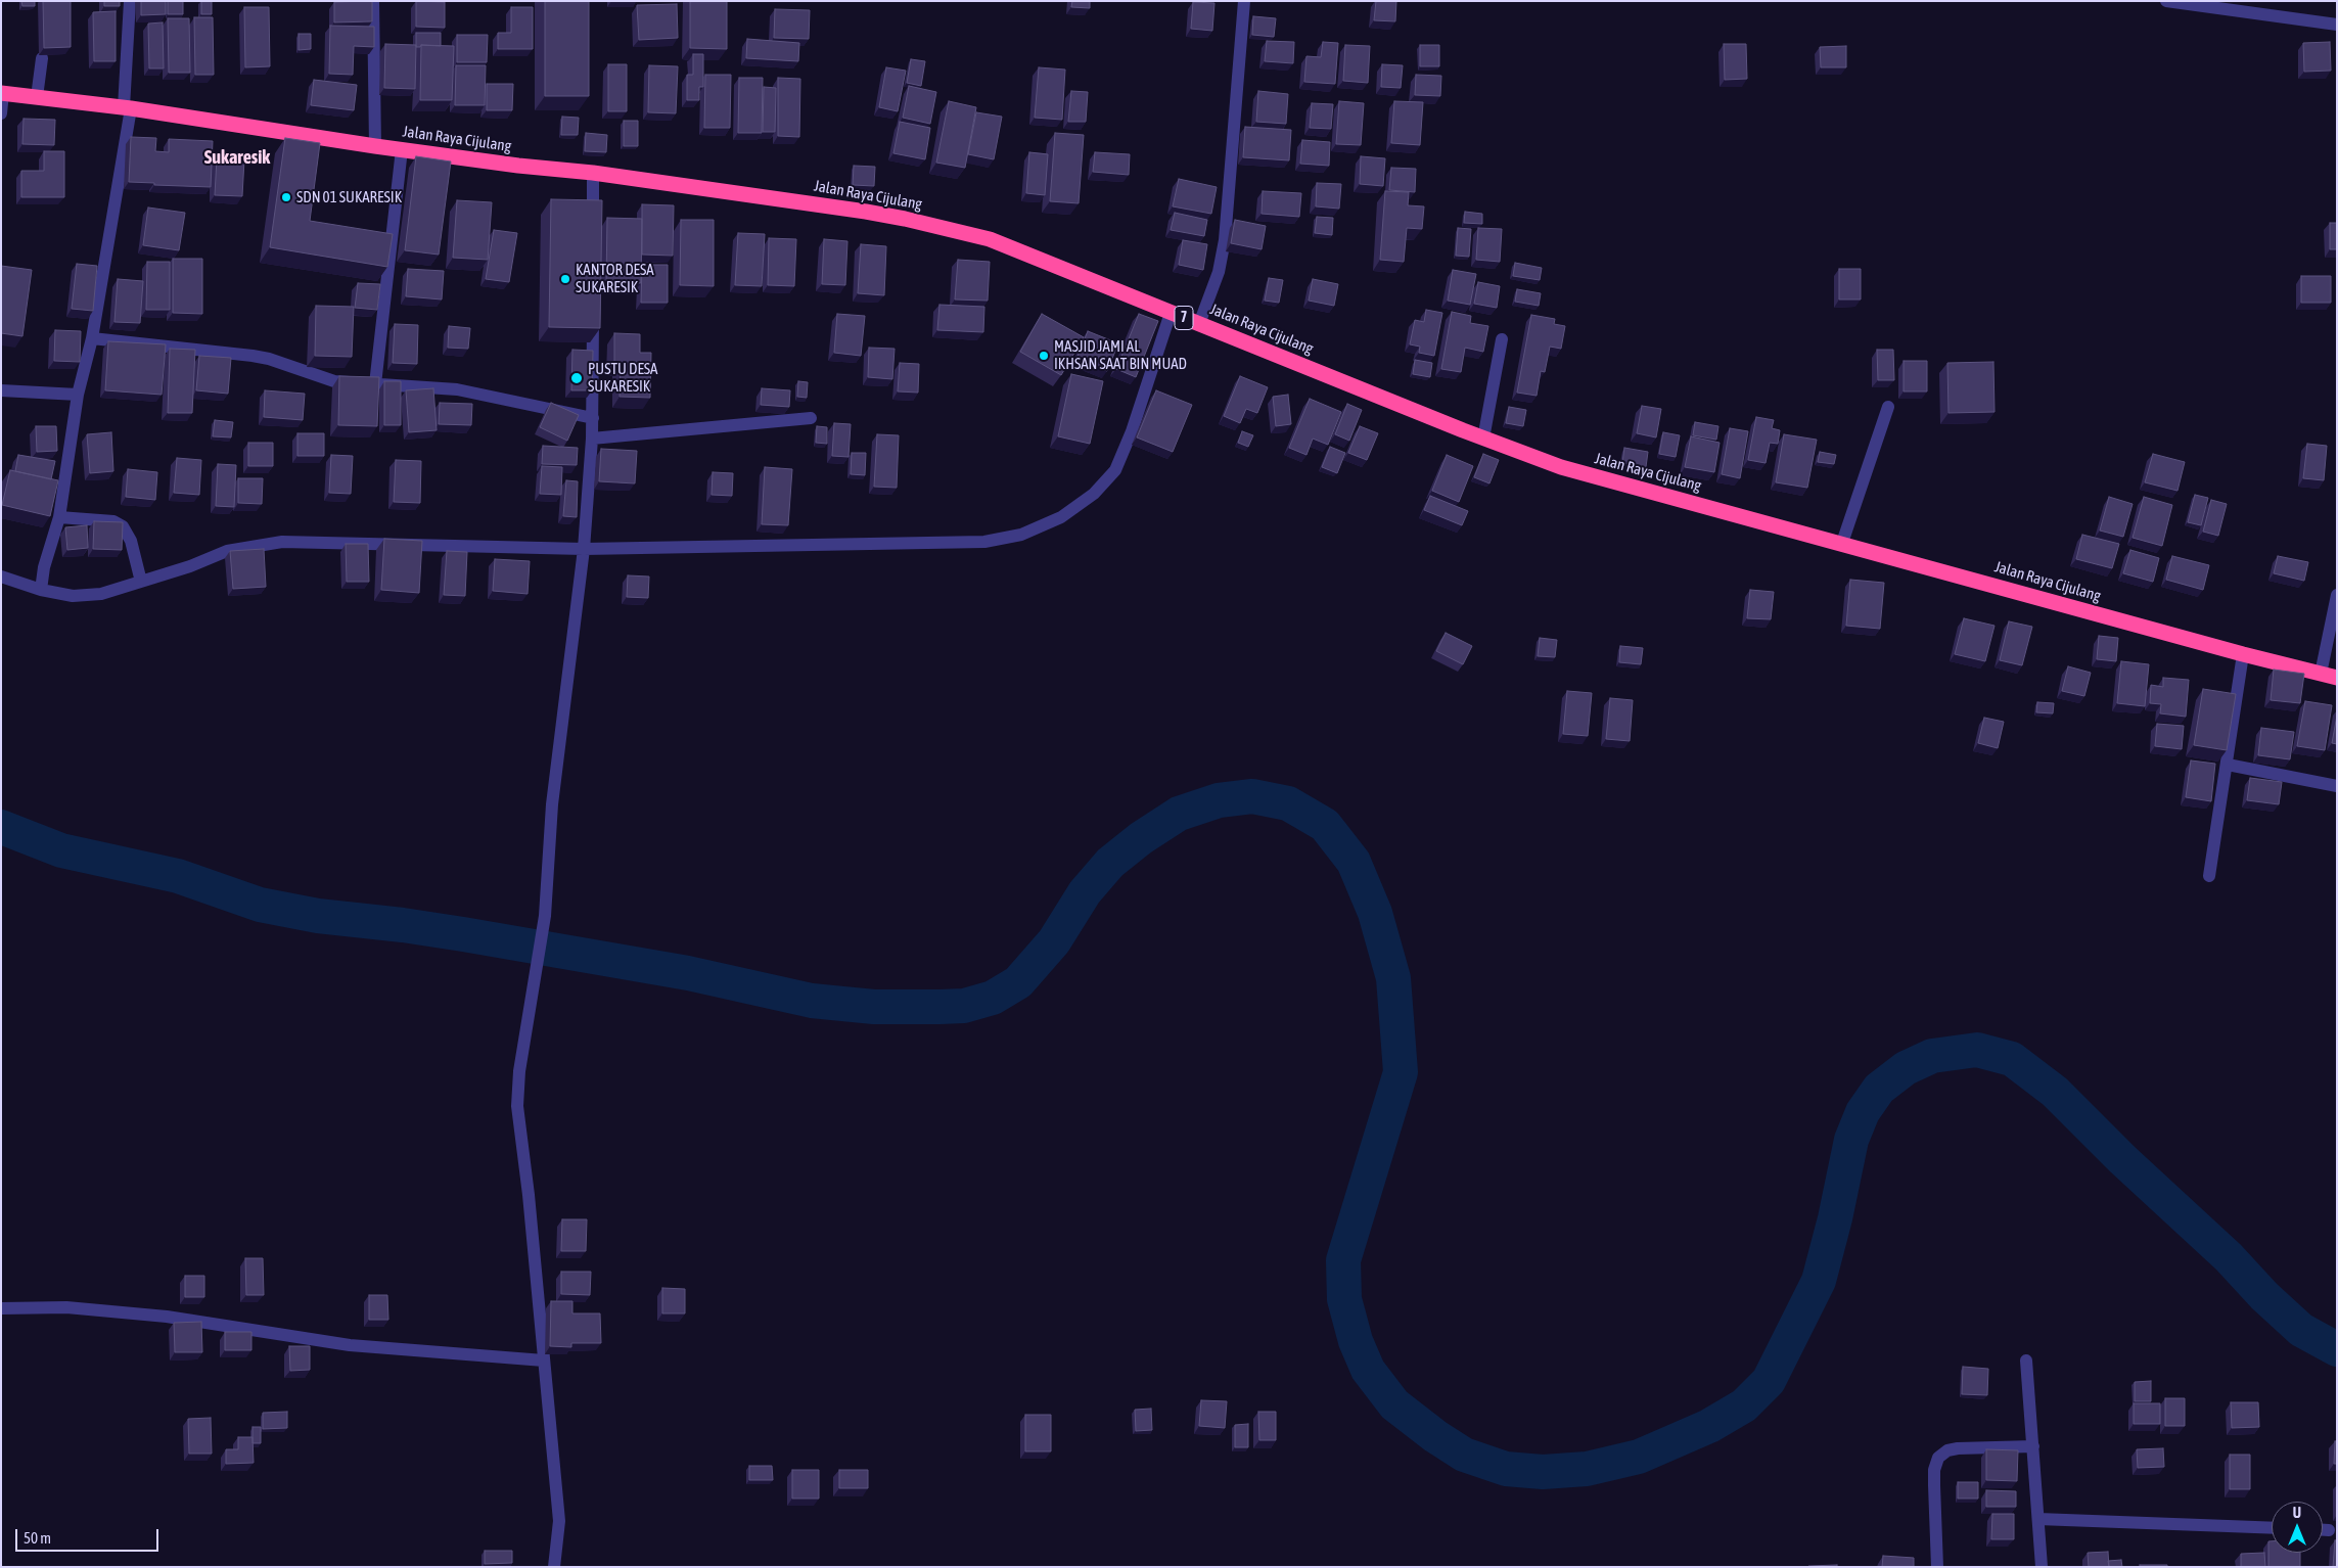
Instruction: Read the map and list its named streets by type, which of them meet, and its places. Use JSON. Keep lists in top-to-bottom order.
{
  "streets": {
    "highway": ["Jalan Raya Cijulang", "7"]
  },
  "districts": ["Sukaresik"],
  "places": [
    "SDN 01 SUKARESIK",
    "KANTOR DESA SUKARESIK",
    "MASJID JAMI AL IKHSAN SAAT BIN MUAD",
    "PUSTU DESA SUKARESIK"
  ],
  "scale_bar": "50 m",
  "north": "top"
}
